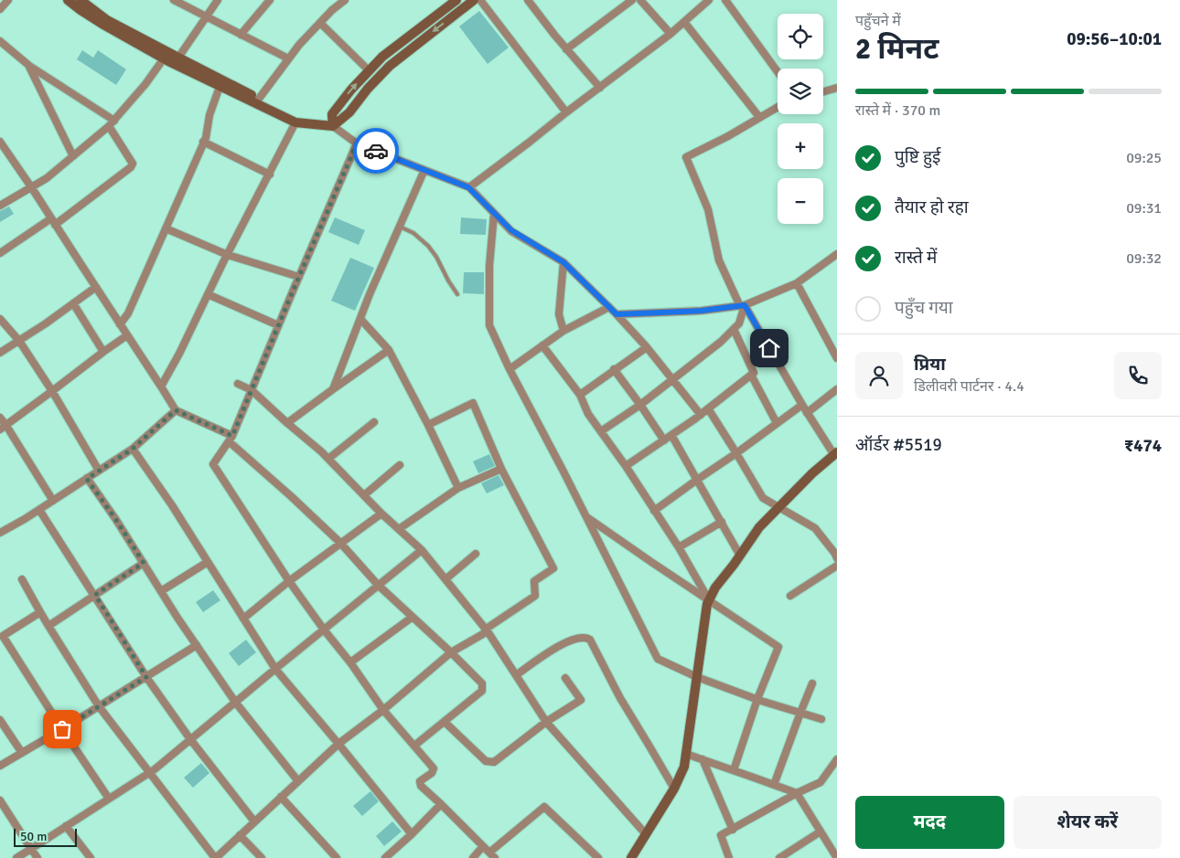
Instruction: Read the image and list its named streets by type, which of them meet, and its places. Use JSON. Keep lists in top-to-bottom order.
{
  "scale_bar": "50 m",
  "page": {
    "heading": ["2 मिनट", "पहुँचने में", "09:56–10:01"],
    "panel": [
      "प्रिया",
      "डिलीवरी पार्टनर · 4.4",
      "ऑर्डर #5519",
      "₹474"
    ],
    "map_buttons": ["+", "−"],
    "bar": "रास्ते में · 370 m",
    "list": [
      ["पुष्टि हुई", "09:25"],
      ["तैयार हो रहा", "09:31"],
      ["रास्ते में", "09:32"],
      "पहुँच गया"
    ],
    "buttons": ["मदद", "शेयर करें"],
    "scale": "50 m"
  }
}
